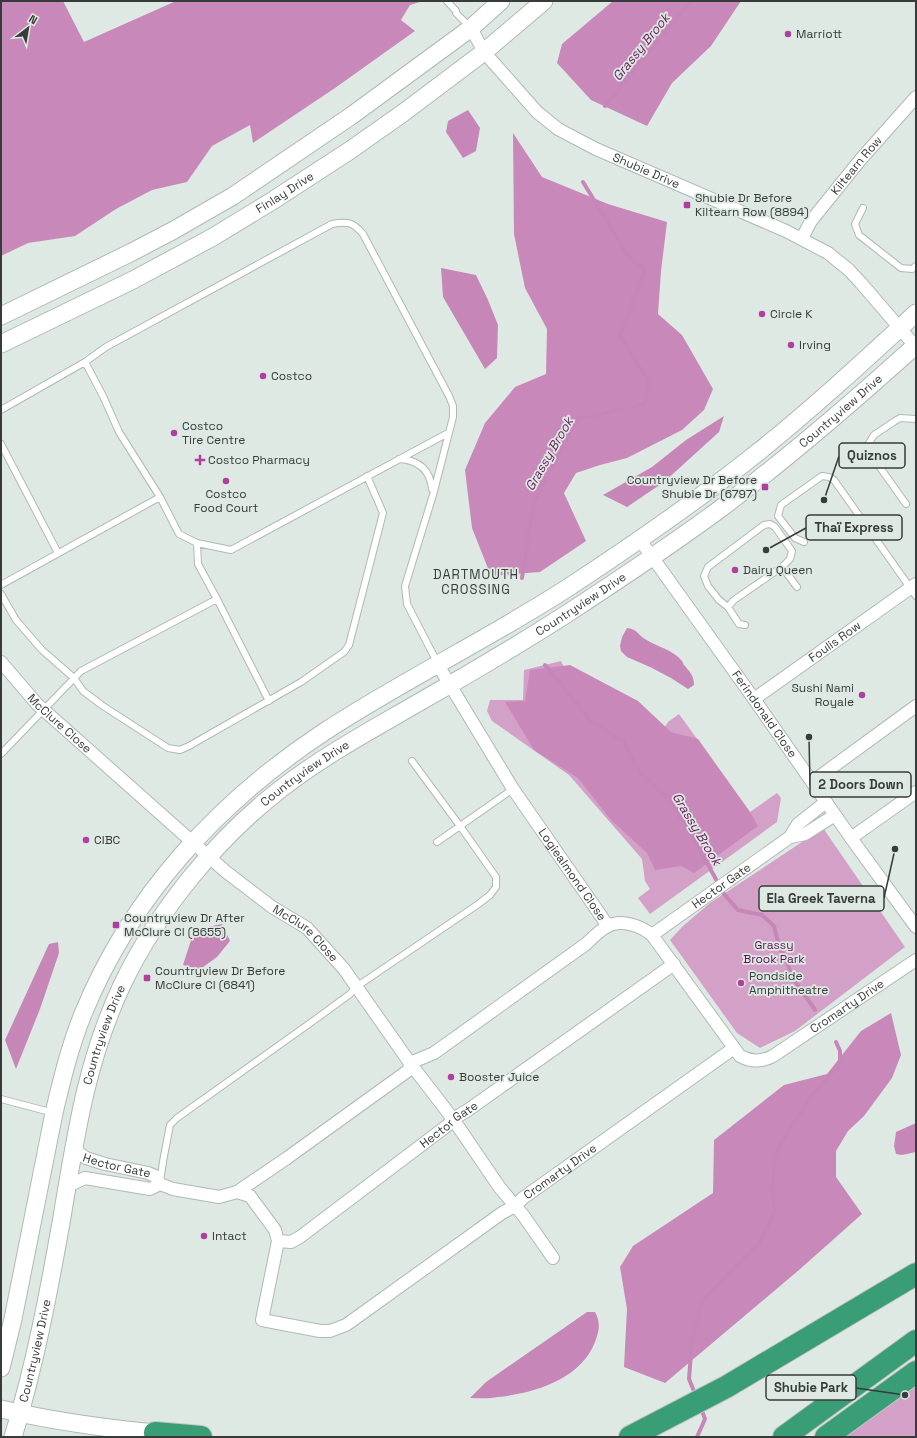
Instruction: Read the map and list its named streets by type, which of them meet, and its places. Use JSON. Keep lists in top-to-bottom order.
{
  "streets": {
    "street": [
      "Kiltearn Row",
      "Shubie Drive",
      "Finlay Drive",
      "Countryview Drive",
      "Foulis Row",
      "Ferindonald Close",
      "McClure Close",
      "Logiealmond Close",
      "Hector Gate",
      "Cromarty Drive"
    ]
  },
  "crossings": [
    ["Kiltearn Row", "Shubie Drive"],
    ["Shubie Drive", "Finlay Drive"],
    ["Shubie Drive", "Countryview Drive"],
    ["Countryview Drive", "Ferindonald Close"],
    ["Countryview Drive", "McClure Close"],
    ["Countryview Drive", "Logiealmond Close"],
    ["Countryview Drive", "Hector Gate"],
    ["Foulis Row", "Ferindonald Close"],
    ["Ferindonald Close", "Hector Gate"],
    ["McClure Close", "Hector Gate"],
    ["McClure Close", "Cromarty Drive"],
    ["Logiealmond Close", "Hector Gate"],
    ["Logiealmond Close", "Cromarty Drive"],
    ["Hector Gate", "Cromarty Drive"]
  ],
  "districts": ["DARTMOUTH CROSSING"],
  "water": ["Grassy Brook"],
  "parks": ["Grassy Brook Park"],
  "places": {
    "other": [
      "Marriott",
      "Circle K",
      "Irving",
      "Costco",
      "Costco Tire Centre",
      "Costco Food Court",
      "Quiznos",
      "Thaï Express",
      "Dairy Queen",
      "Sushi Nami Royale",
      "2 Doors Down",
      "CIBC",
      "Ela Greek Taverna",
      "Pondside Amphitheatre",
      "Booster Juice",
      "Intact",
      "Shubie Park"
    ],
    "transit": [
      "Shubie Dr Before Kiltearn Row (8894)",
      "Countryview Dr Before Shubie Dr (6797)",
      "Countryview Dr After McClure Cl (8655)",
      "Countryview Dr Before McClure Cl (6841)"
    ],
    "health": ["Costco Pharmacy"]
  },
  "north": "top right"
}
